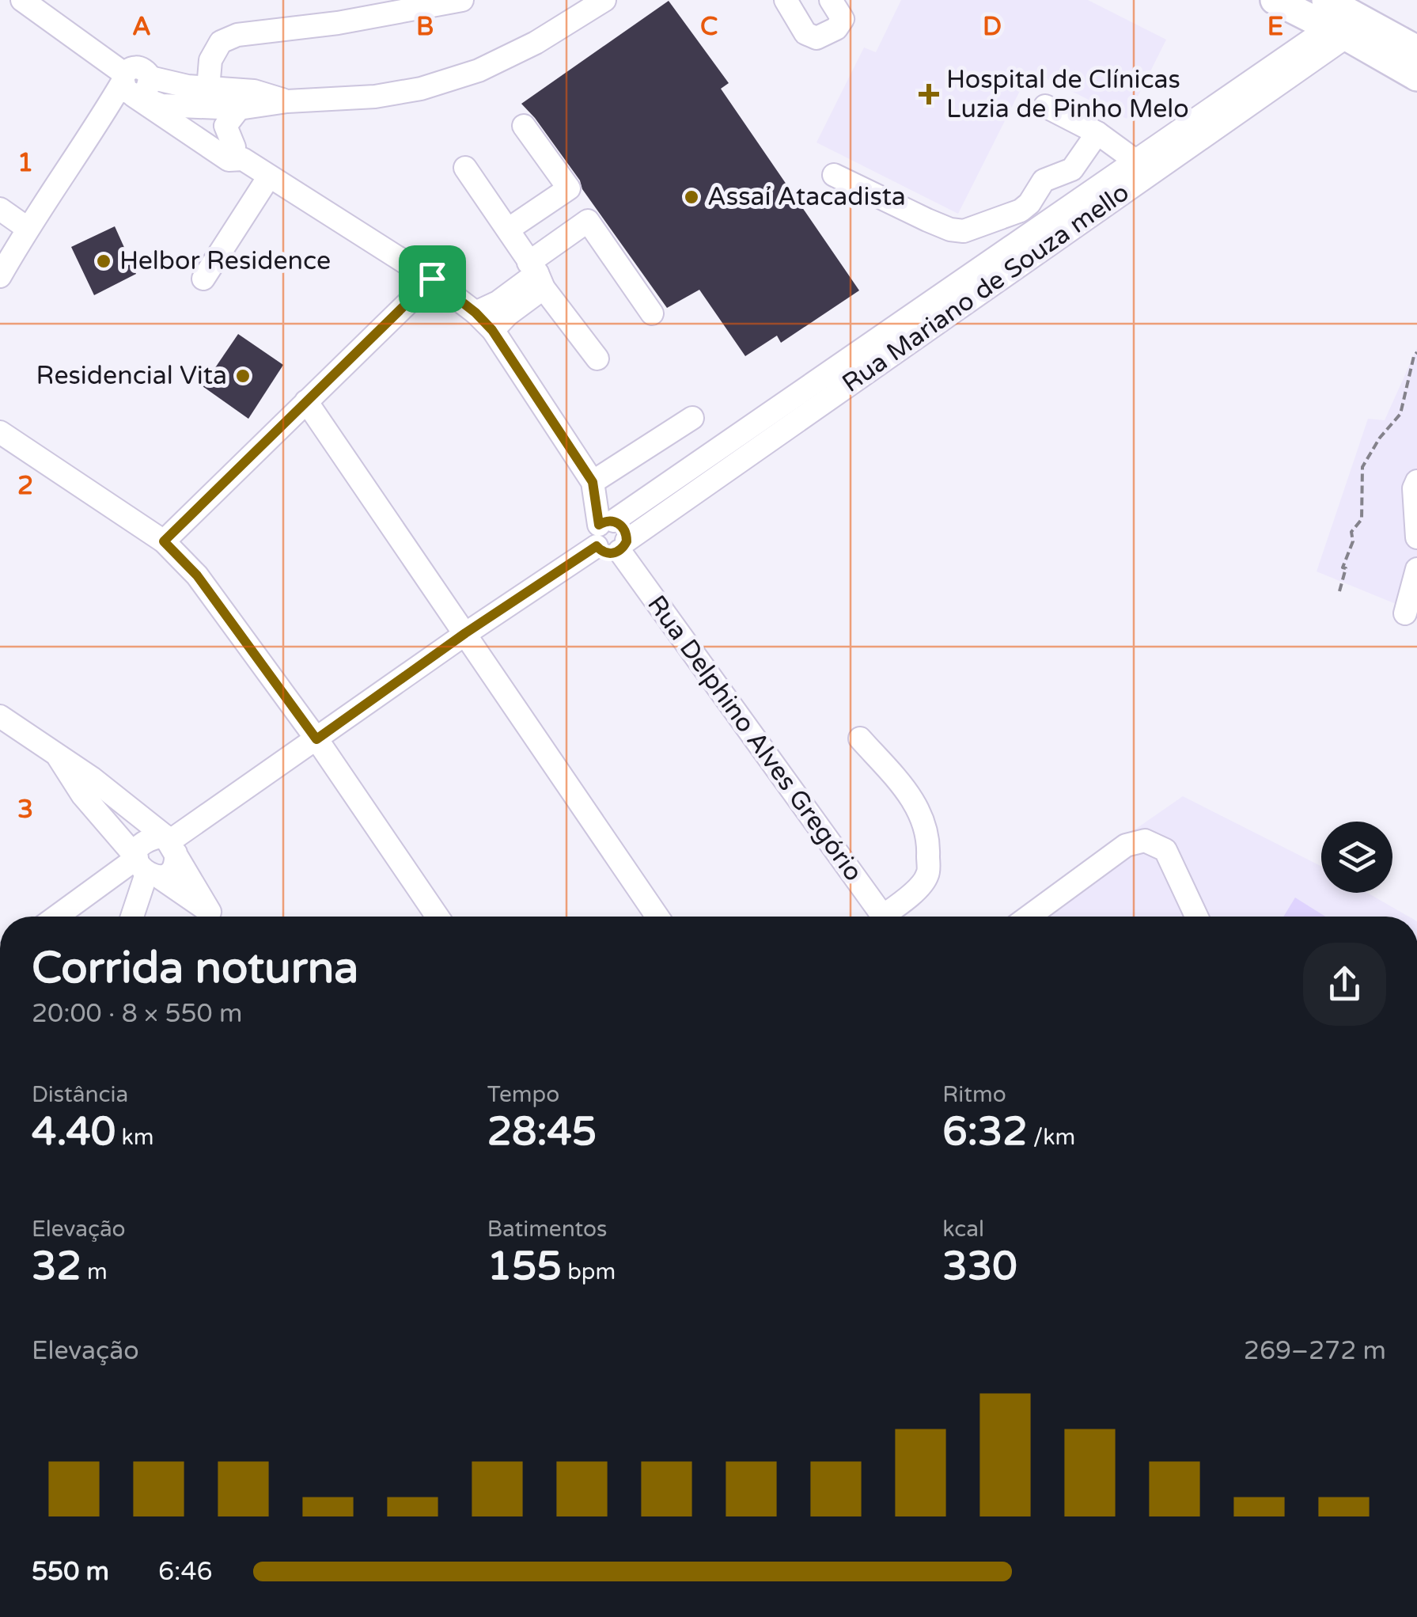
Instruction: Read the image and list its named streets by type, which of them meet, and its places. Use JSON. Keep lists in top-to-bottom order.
{
  "streets": {
    "street": ["Rua Mariano de Souza mello", "Rua Delphino Alves Gregório"]
  },
  "crossings": [
    ["Rua Mariano de Souza mello", "Rua Delphino Alves Gregório"]
  ],
  "places": {
    "health": ["Hospital de Clínicas Luzia de Pinho Melo"],
    "other": ["Assaí Atacadista", "Helbor Residence", "Residencial Vita"]
  },
  "page": {
    "heading": ["Corrida noturna", "20:00 · 8 × 550 m"],
    "stats": [
      ["Distância", "4.40 km"],
      ["Tempo", "28:45"],
      ["Ritmo", "6:32 /km"],
      ["Elevação", "32 m"],
      ["Batimentos", "155 bpm"],
      ["kcal", "330"]
    ],
    "chart": ["Elevação", "269–272 m"],
    "list": [
      {
        "name": "550 m",
        "note": "6:46"
      }
    ]
  },
  "grid": {
    "columns": [
      "A",
      "B",
      "C",
      "D",
      "E"
    ],
    "rows": ["1", "2", "3"]
  }
}
